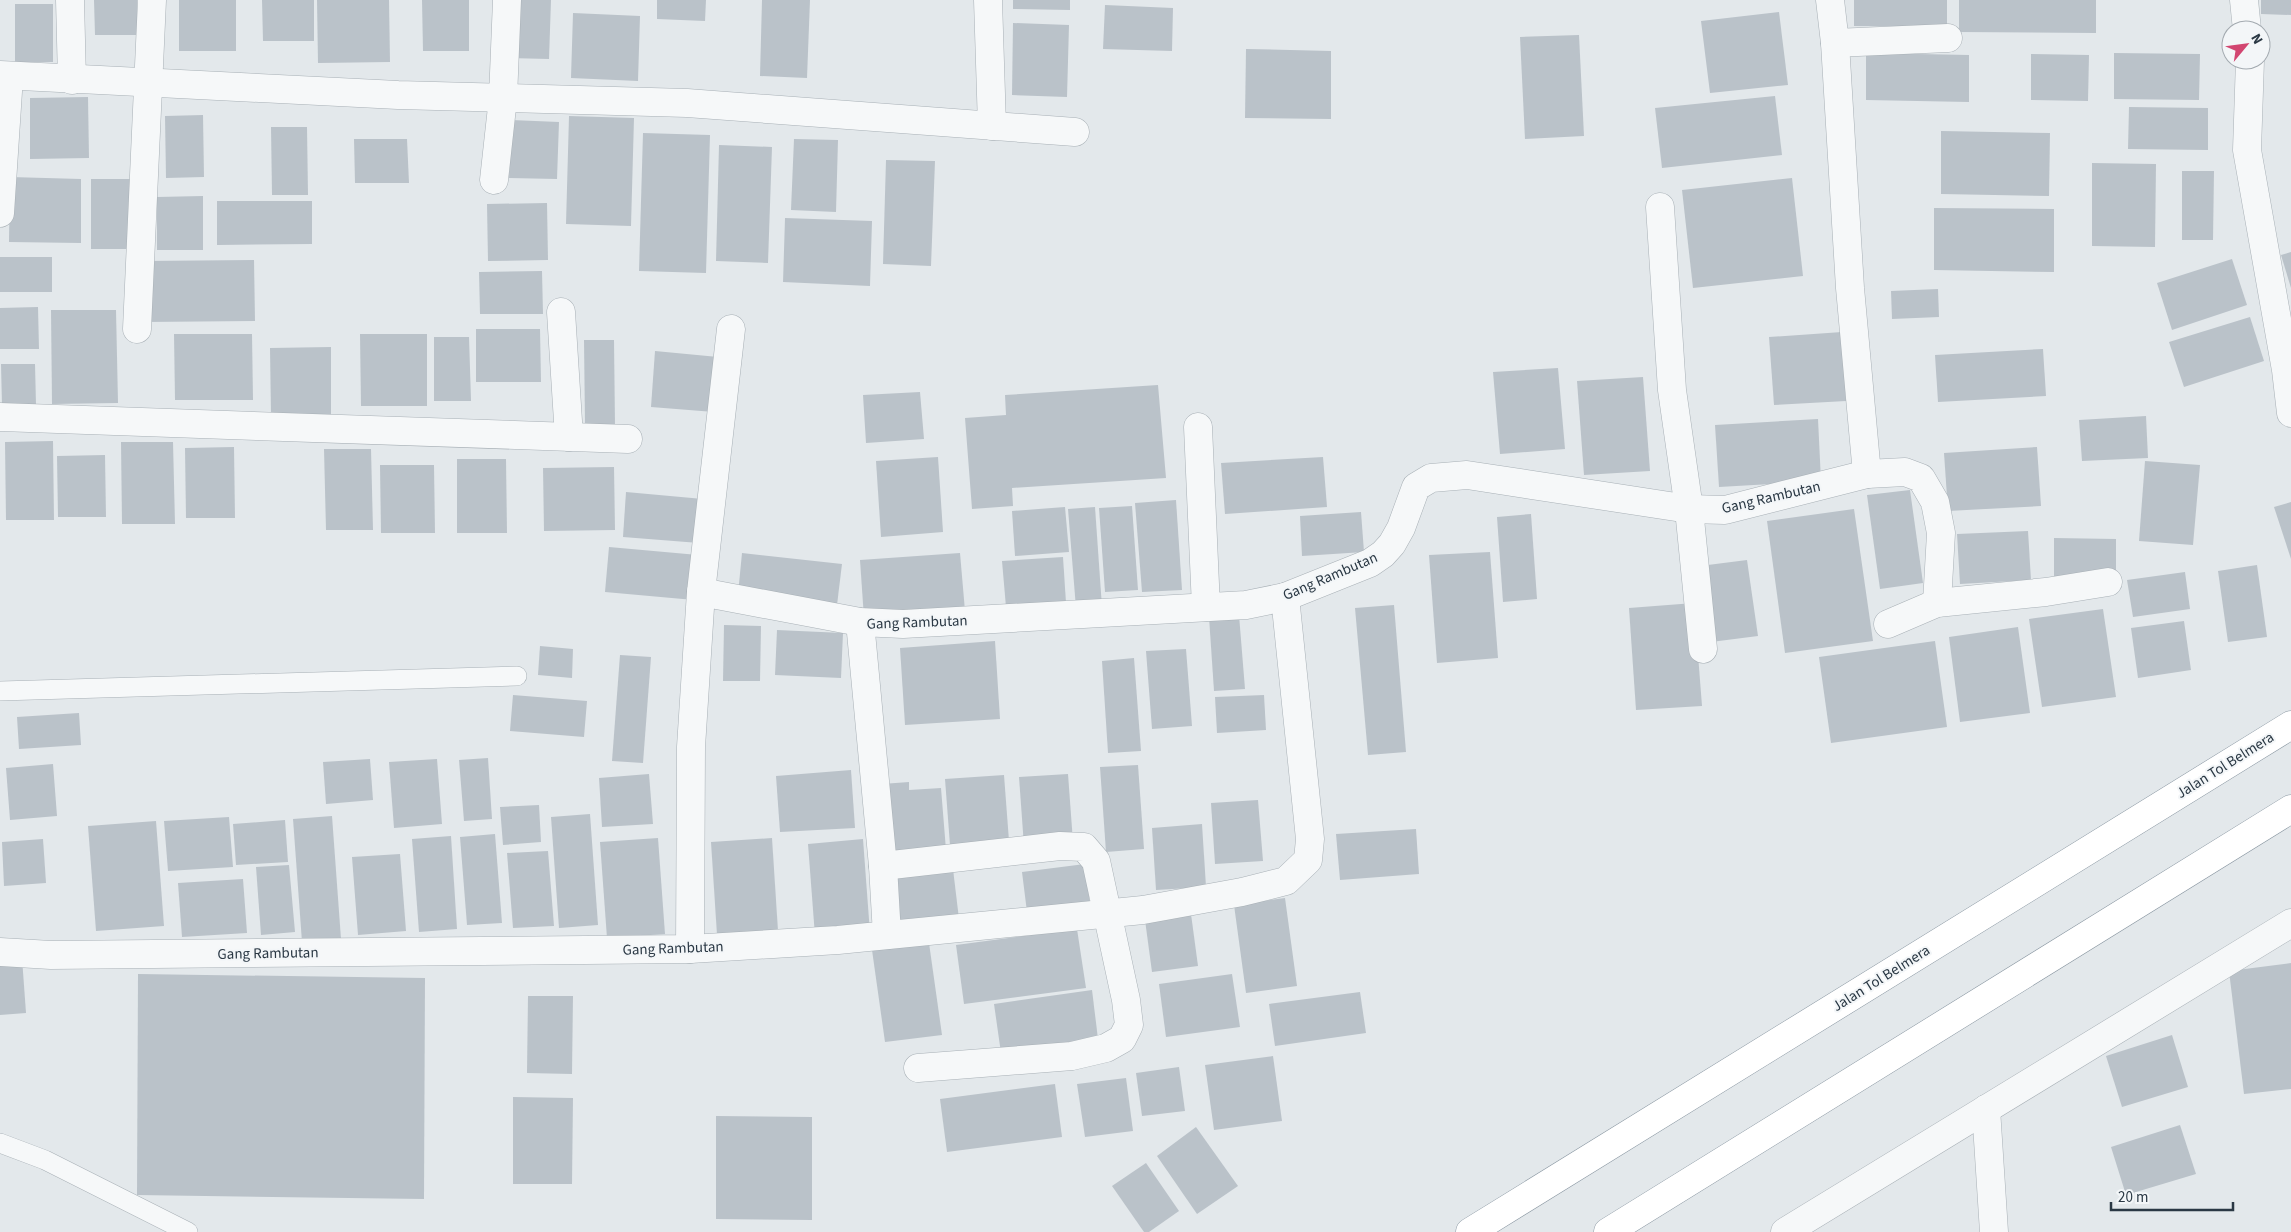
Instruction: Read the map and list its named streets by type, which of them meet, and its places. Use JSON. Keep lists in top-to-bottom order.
{
  "streets": {
    "highway": ["Jalan Tol Belmera"],
    "street": ["Gang Rambutan"]
  },
  "scale_bar": "20 m",
  "north": "top right"
}
